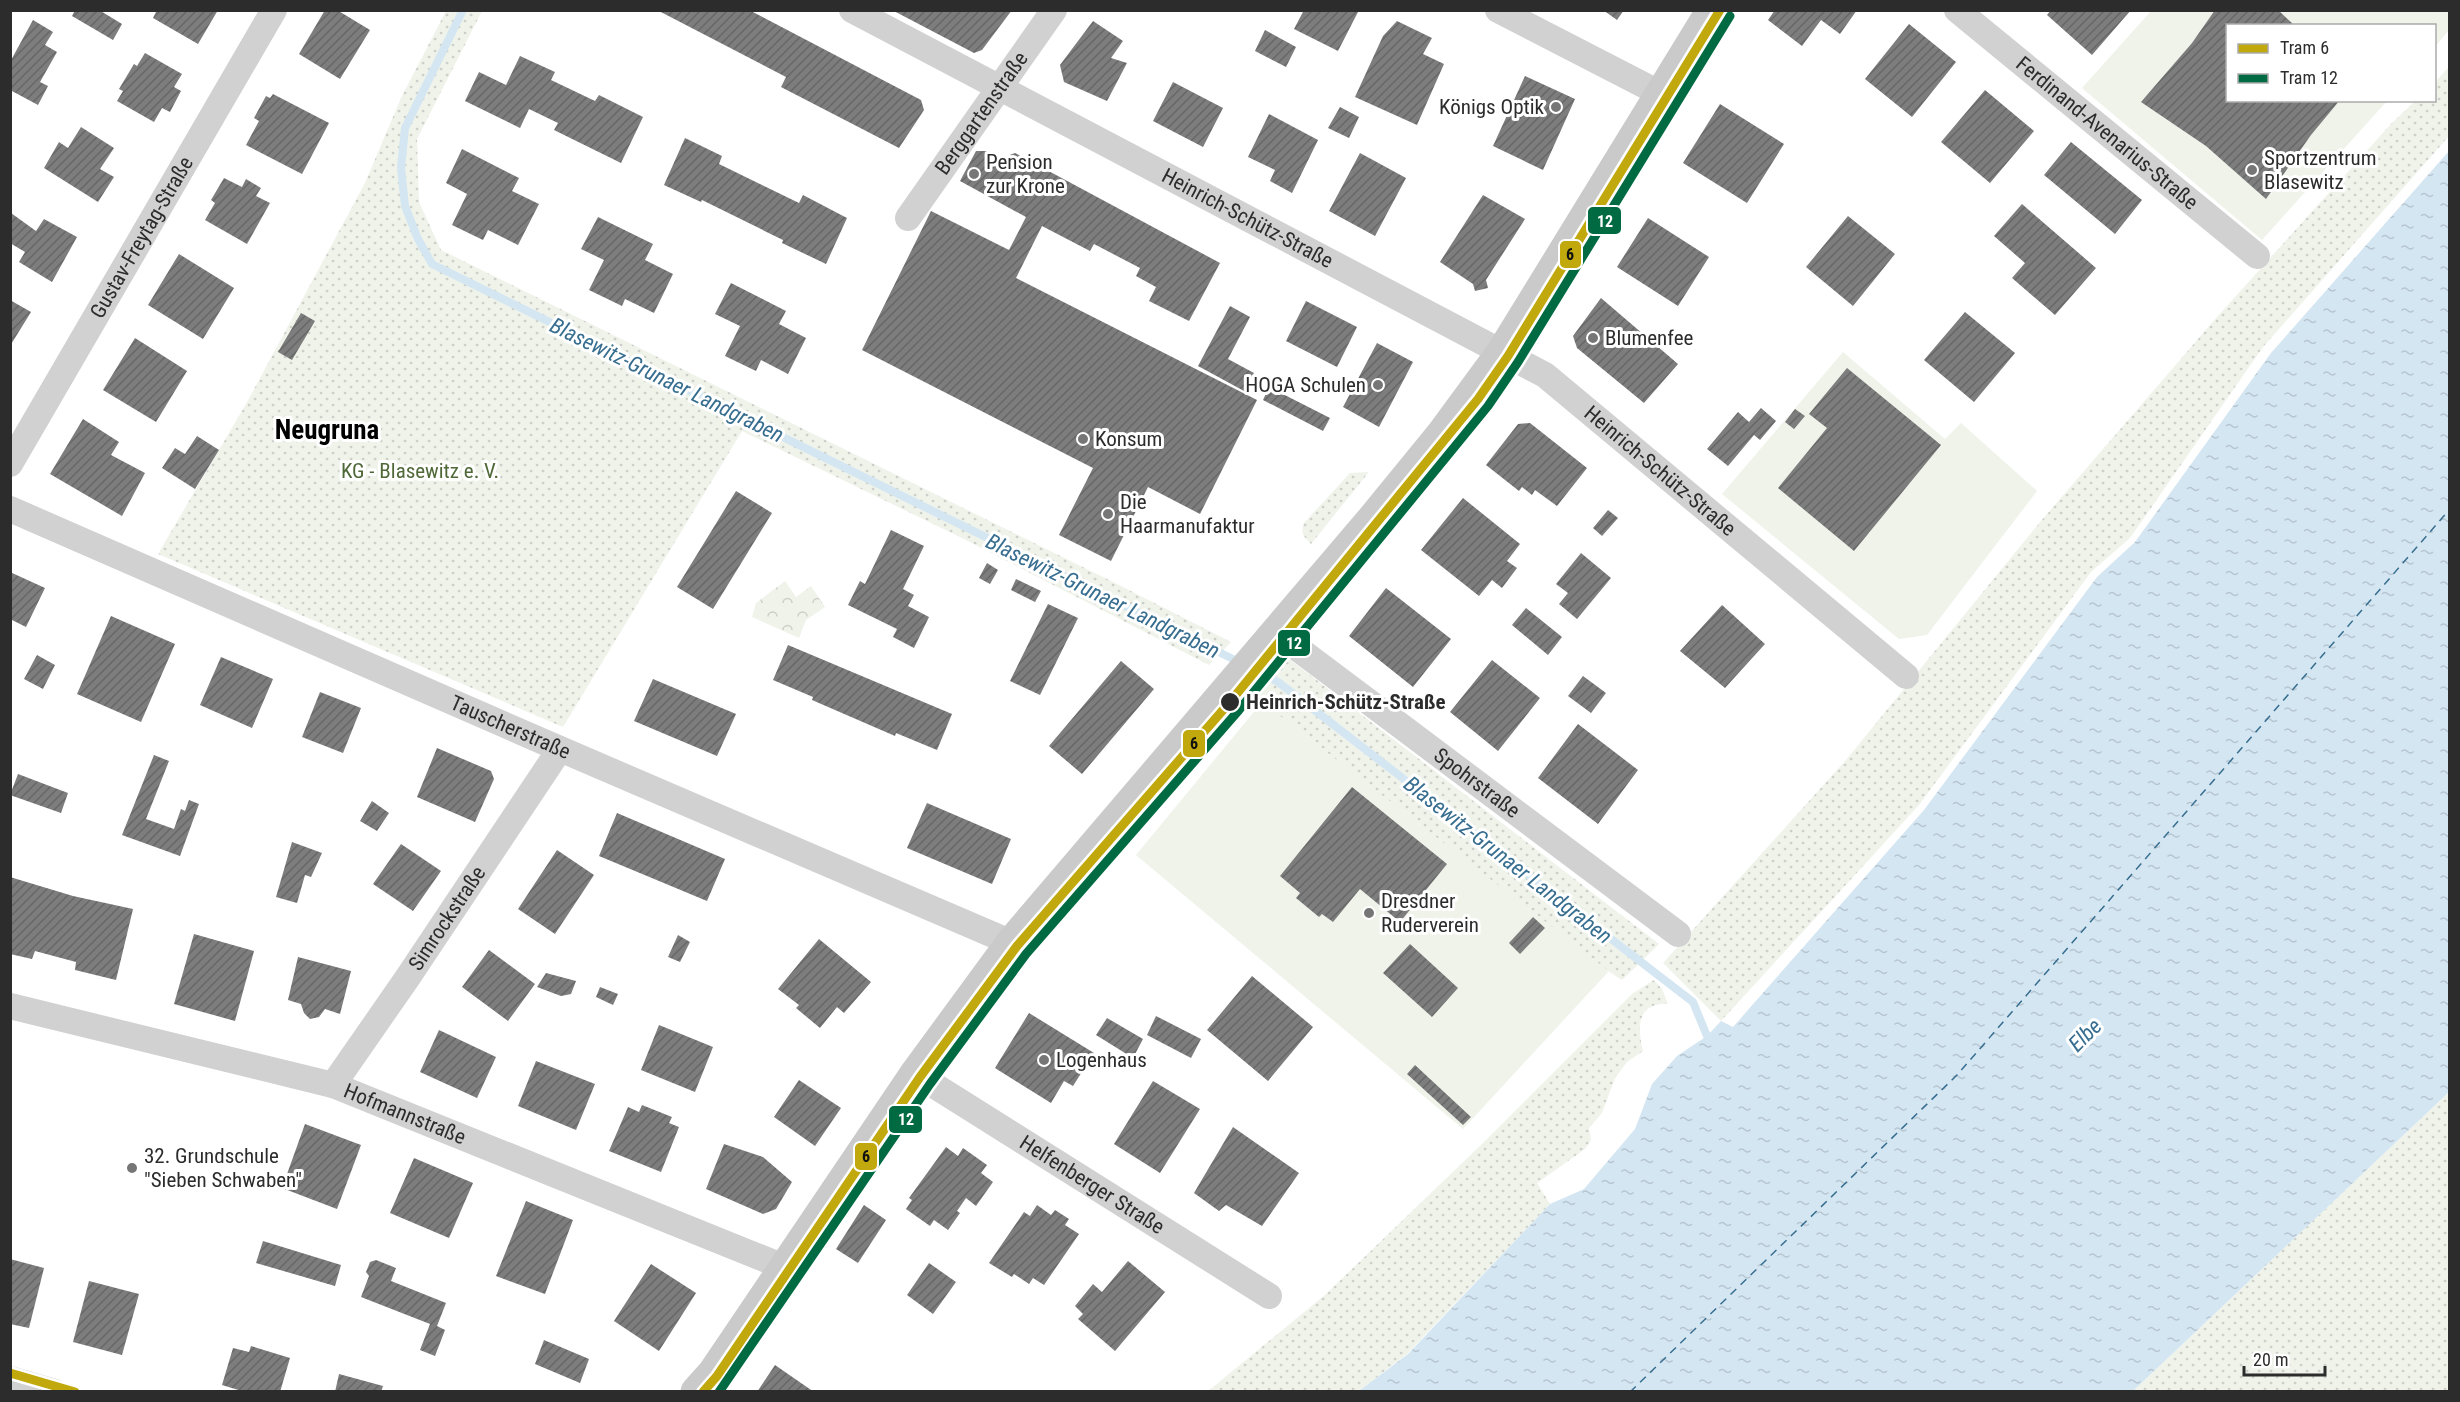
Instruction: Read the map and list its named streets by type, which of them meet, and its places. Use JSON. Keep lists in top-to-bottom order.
{
  "streets": {
    "street": [
      "Berggartenstraße",
      "Ferdinand-Avenarius-Straße",
      "Heinrich-Schütz-Straße",
      "Gustav-Freytag-Straße",
      "Tauscherstraße",
      "Spohrstraße",
      "Simrockstraße",
      "Hofmannstraße",
      "Helfenberger Straße"
    ]
  },
  "crossings": [
    ["Berggartenstraße", "Heinrich-Schütz-Straße"],
    ["Tauscherstraße", "Simrockstraße"],
    ["Simrockstraße", "Hofmannstraße"]
  ],
  "districts": ["Neugruna"],
  "water": ["Blasewitz‐Grunaer Landgraben", "Elbe"],
  "parks": ["KG - Blasewitz e. V."],
  "places": [
    "Königs Optik",
    "Sportzentrum Blasewitz",
    "Pension zur Krone",
    "Blumenfee",
    "HOGA Schulen",
    "Konsum",
    "Die Haarmanufaktur",
    "Heinrich-Schütz-Straße",
    "Dresdner Ruderverein",
    "Logenhaus",
    "32. Grundschule \"Sieben Schwaben\""
  ],
  "lines": ["tram line 6", "tram line 12"],
  "legend": ["Tram 6", "Tram 12"],
  "scale_bar": "20 m"
}
